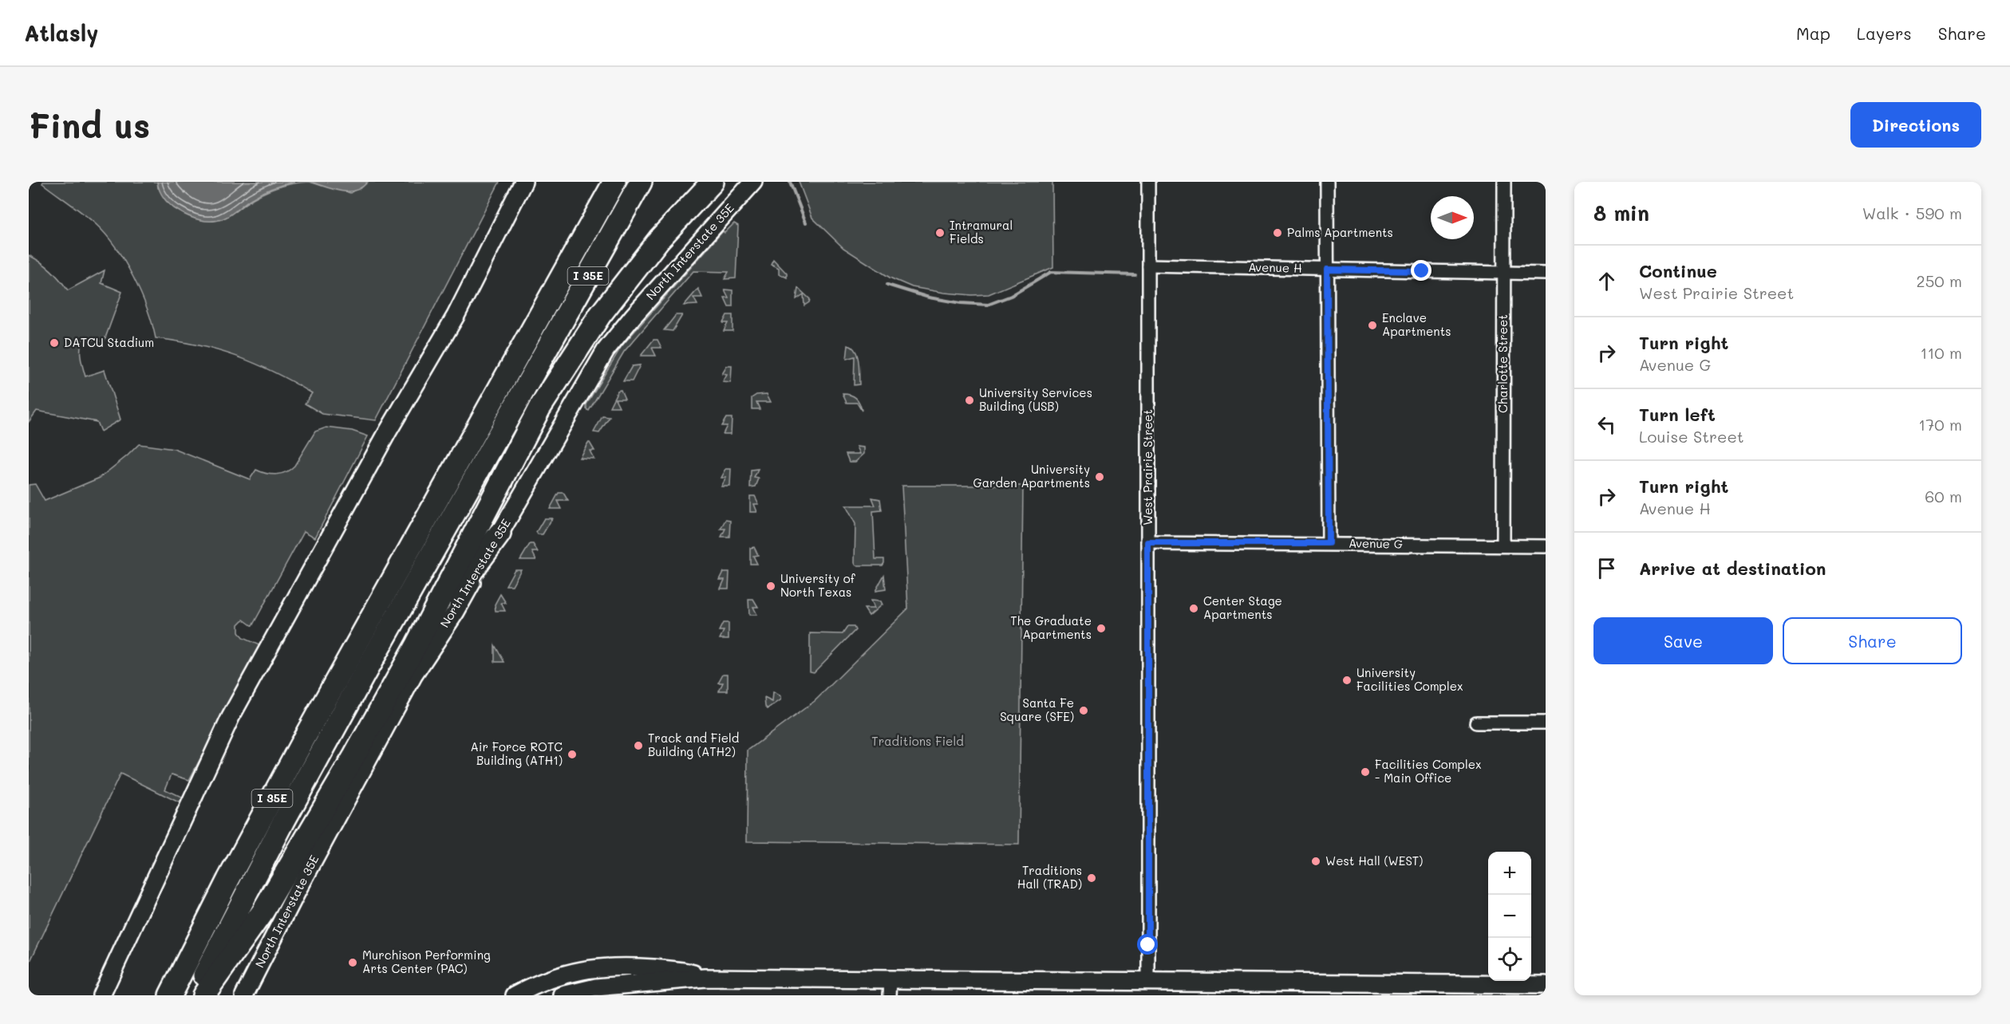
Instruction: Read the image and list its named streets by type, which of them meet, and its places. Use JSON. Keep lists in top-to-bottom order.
{
  "streets": {
    "highway": ["I 35E"],
    "main road": ["North Interstate 35E"],
    "street": [
      "Avenue H",
      "Charlotte Street",
      "West Prairie Street",
      "Avenue G"
    ]
  },
  "crossings": [
    ["Avenue H", "Charlotte Street"],
    ["Avenue H", "West Prairie Street"],
    ["Charlotte Street", "Avenue G"],
    ["West Prairie Street", "Avenue G"]
  ],
  "parks": ["Traditions Field"],
  "places": [
    "Intramural Fields",
    "Palms Apartments",
    "Enclave Apartments",
    "DATCU Stadium",
    "University Services Building (USB)",
    "University Garden Apartments",
    "University of North Texas",
    "Center Stage Apartments",
    "The Graduate Apartments",
    "University Facilities Complex",
    "Santa Fe Square (SFE)",
    "Track and Field Building (ATH2)",
    "Air Force ROTC Building (ATH1)",
    "Facilities Complex - Main Office",
    "West Hall (WEST)",
    "Traditions Hall (TRAD)",
    "Murchison Performing Arts Center (PAC)"
  ],
  "north": "right",
  "page": {
    "header": "Atlasly",
    "nav": ["Map", "Layers", "Share"],
    "buttons": [
      "Directions",
      ["Save", "Share"]
    ],
    "title": "Find us",
    "heading": ["8 min", "Walk · 590 m"],
    "list": [
      ["Continue", "West Prairie Street", "250 m"],
      ["Turn right", "Avenue G", "110 m"],
      ["Turn left", "Louise Street", "170 m"],
      ["Turn right", "Avenue H", "60 m"],
      "Arrive at destination"
    ],
    "map_buttons": ["+", "−"]
  }
}
